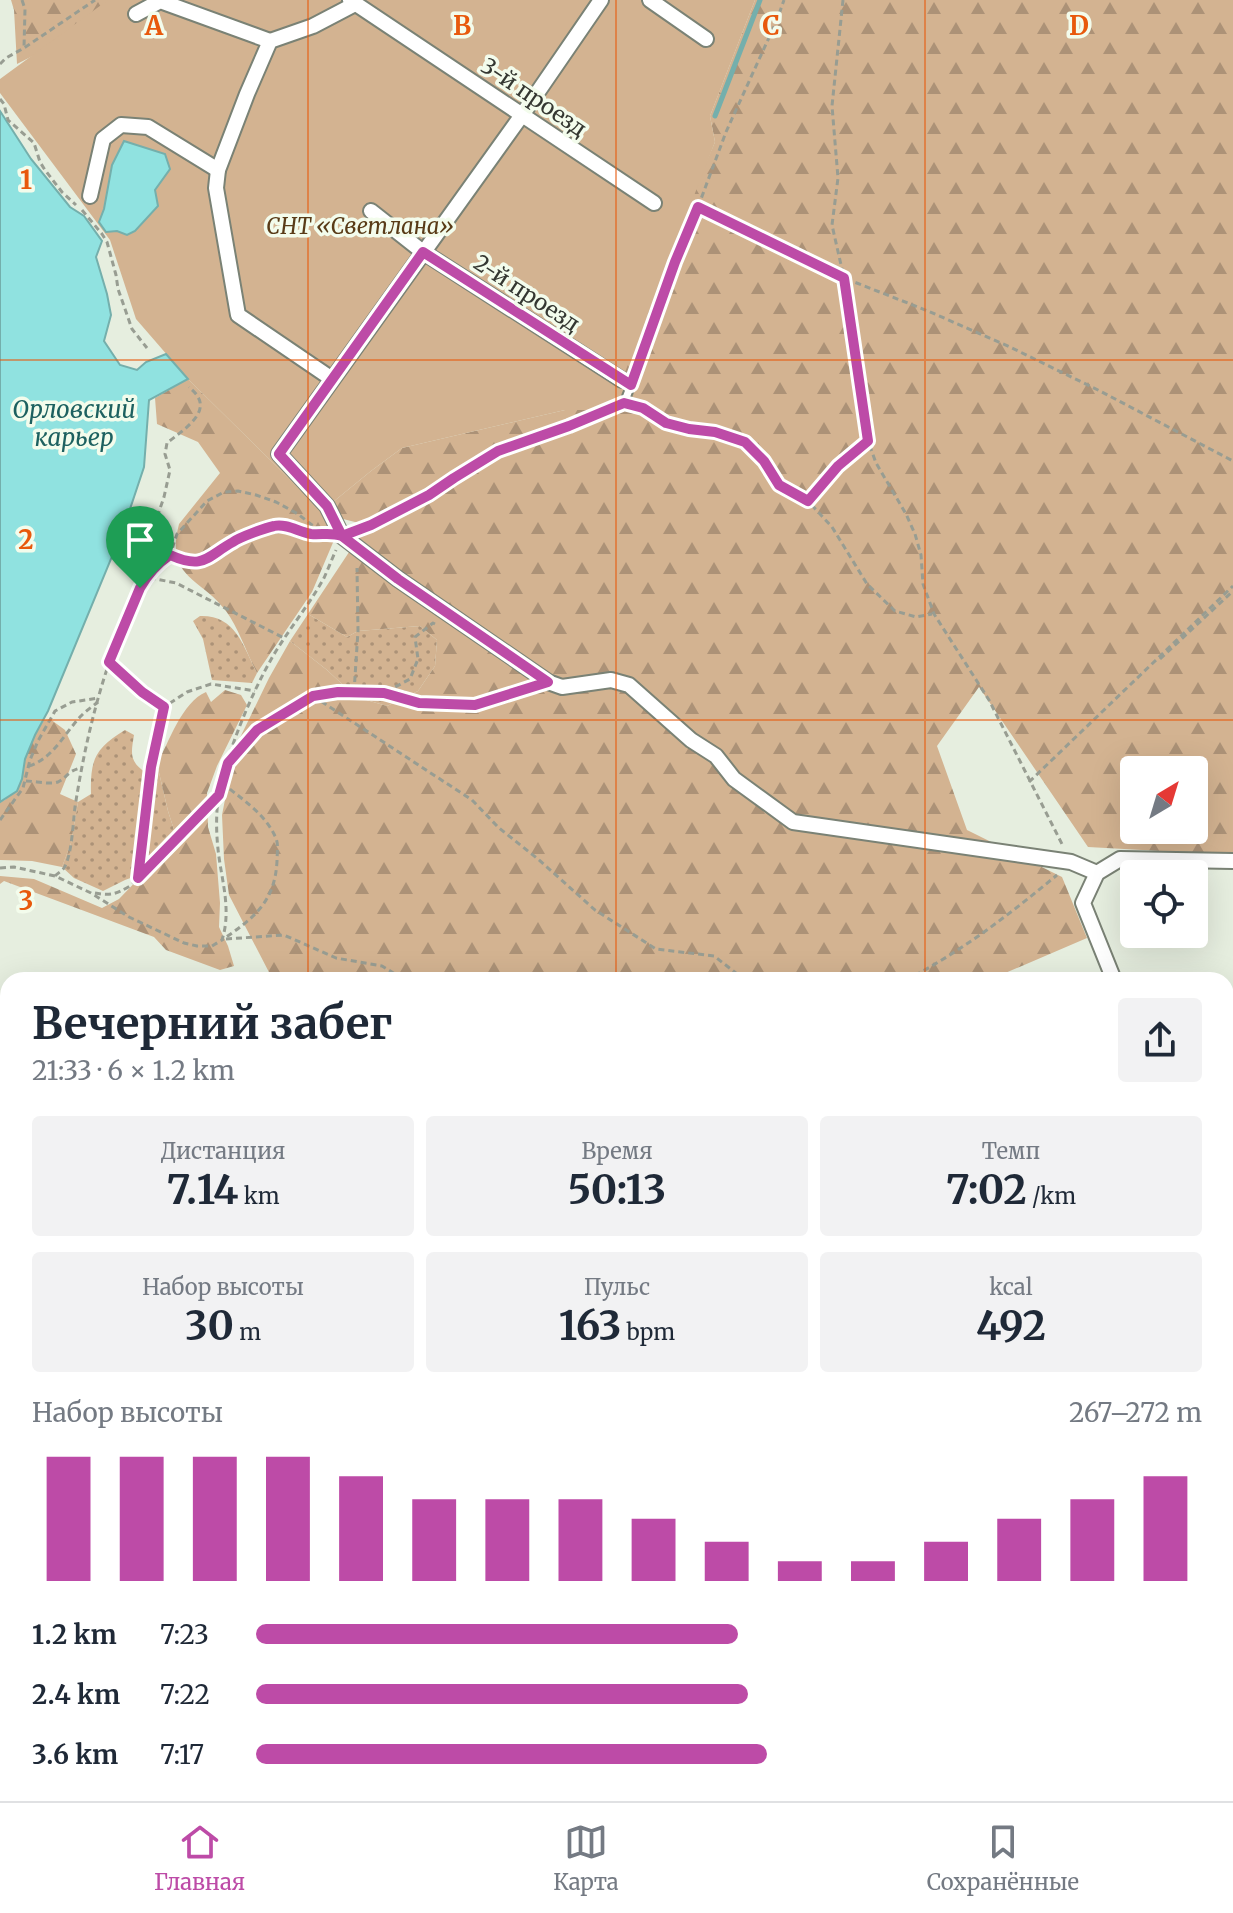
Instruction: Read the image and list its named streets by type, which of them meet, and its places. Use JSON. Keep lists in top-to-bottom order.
{
  "streets": {
    "street": ["3-й проезд", "2-й проезд"]
  },
  "water": ["Орловский карьер"],
  "parks": ["СНТ «Светлана»"],
  "north": "top right",
  "page": {
    "heading": ["Вечерний забег", "21:33 · 6 × 1.2 km"],
    "stats": [
      ["Дистанция", "7.14 km"],
      ["Время", "50:13"],
      ["Темп", "7:02 /km"],
      ["Набор высоты", "30 m"],
      ["Пульс", "163 bpm"],
      ["kcal", "492"]
    ],
    "chart": ["Набор высоты", "267–272 m"],
    "list": [
      {
        "name": "1.2 km",
        "note": "7:23"
      },
      {
        "name": "2.4 km",
        "note": "7:22"
      },
      {
        "name": "3.6 km",
        "note": "7:17"
      }
    ],
    "tabs": ["Главная", "Карта", "Сохранённые"]
  },
  "grid": {
    "columns": [
      "A",
      "B",
      "C",
      "D"
    ],
    "rows": ["1", "2", "3"]
  }
}
